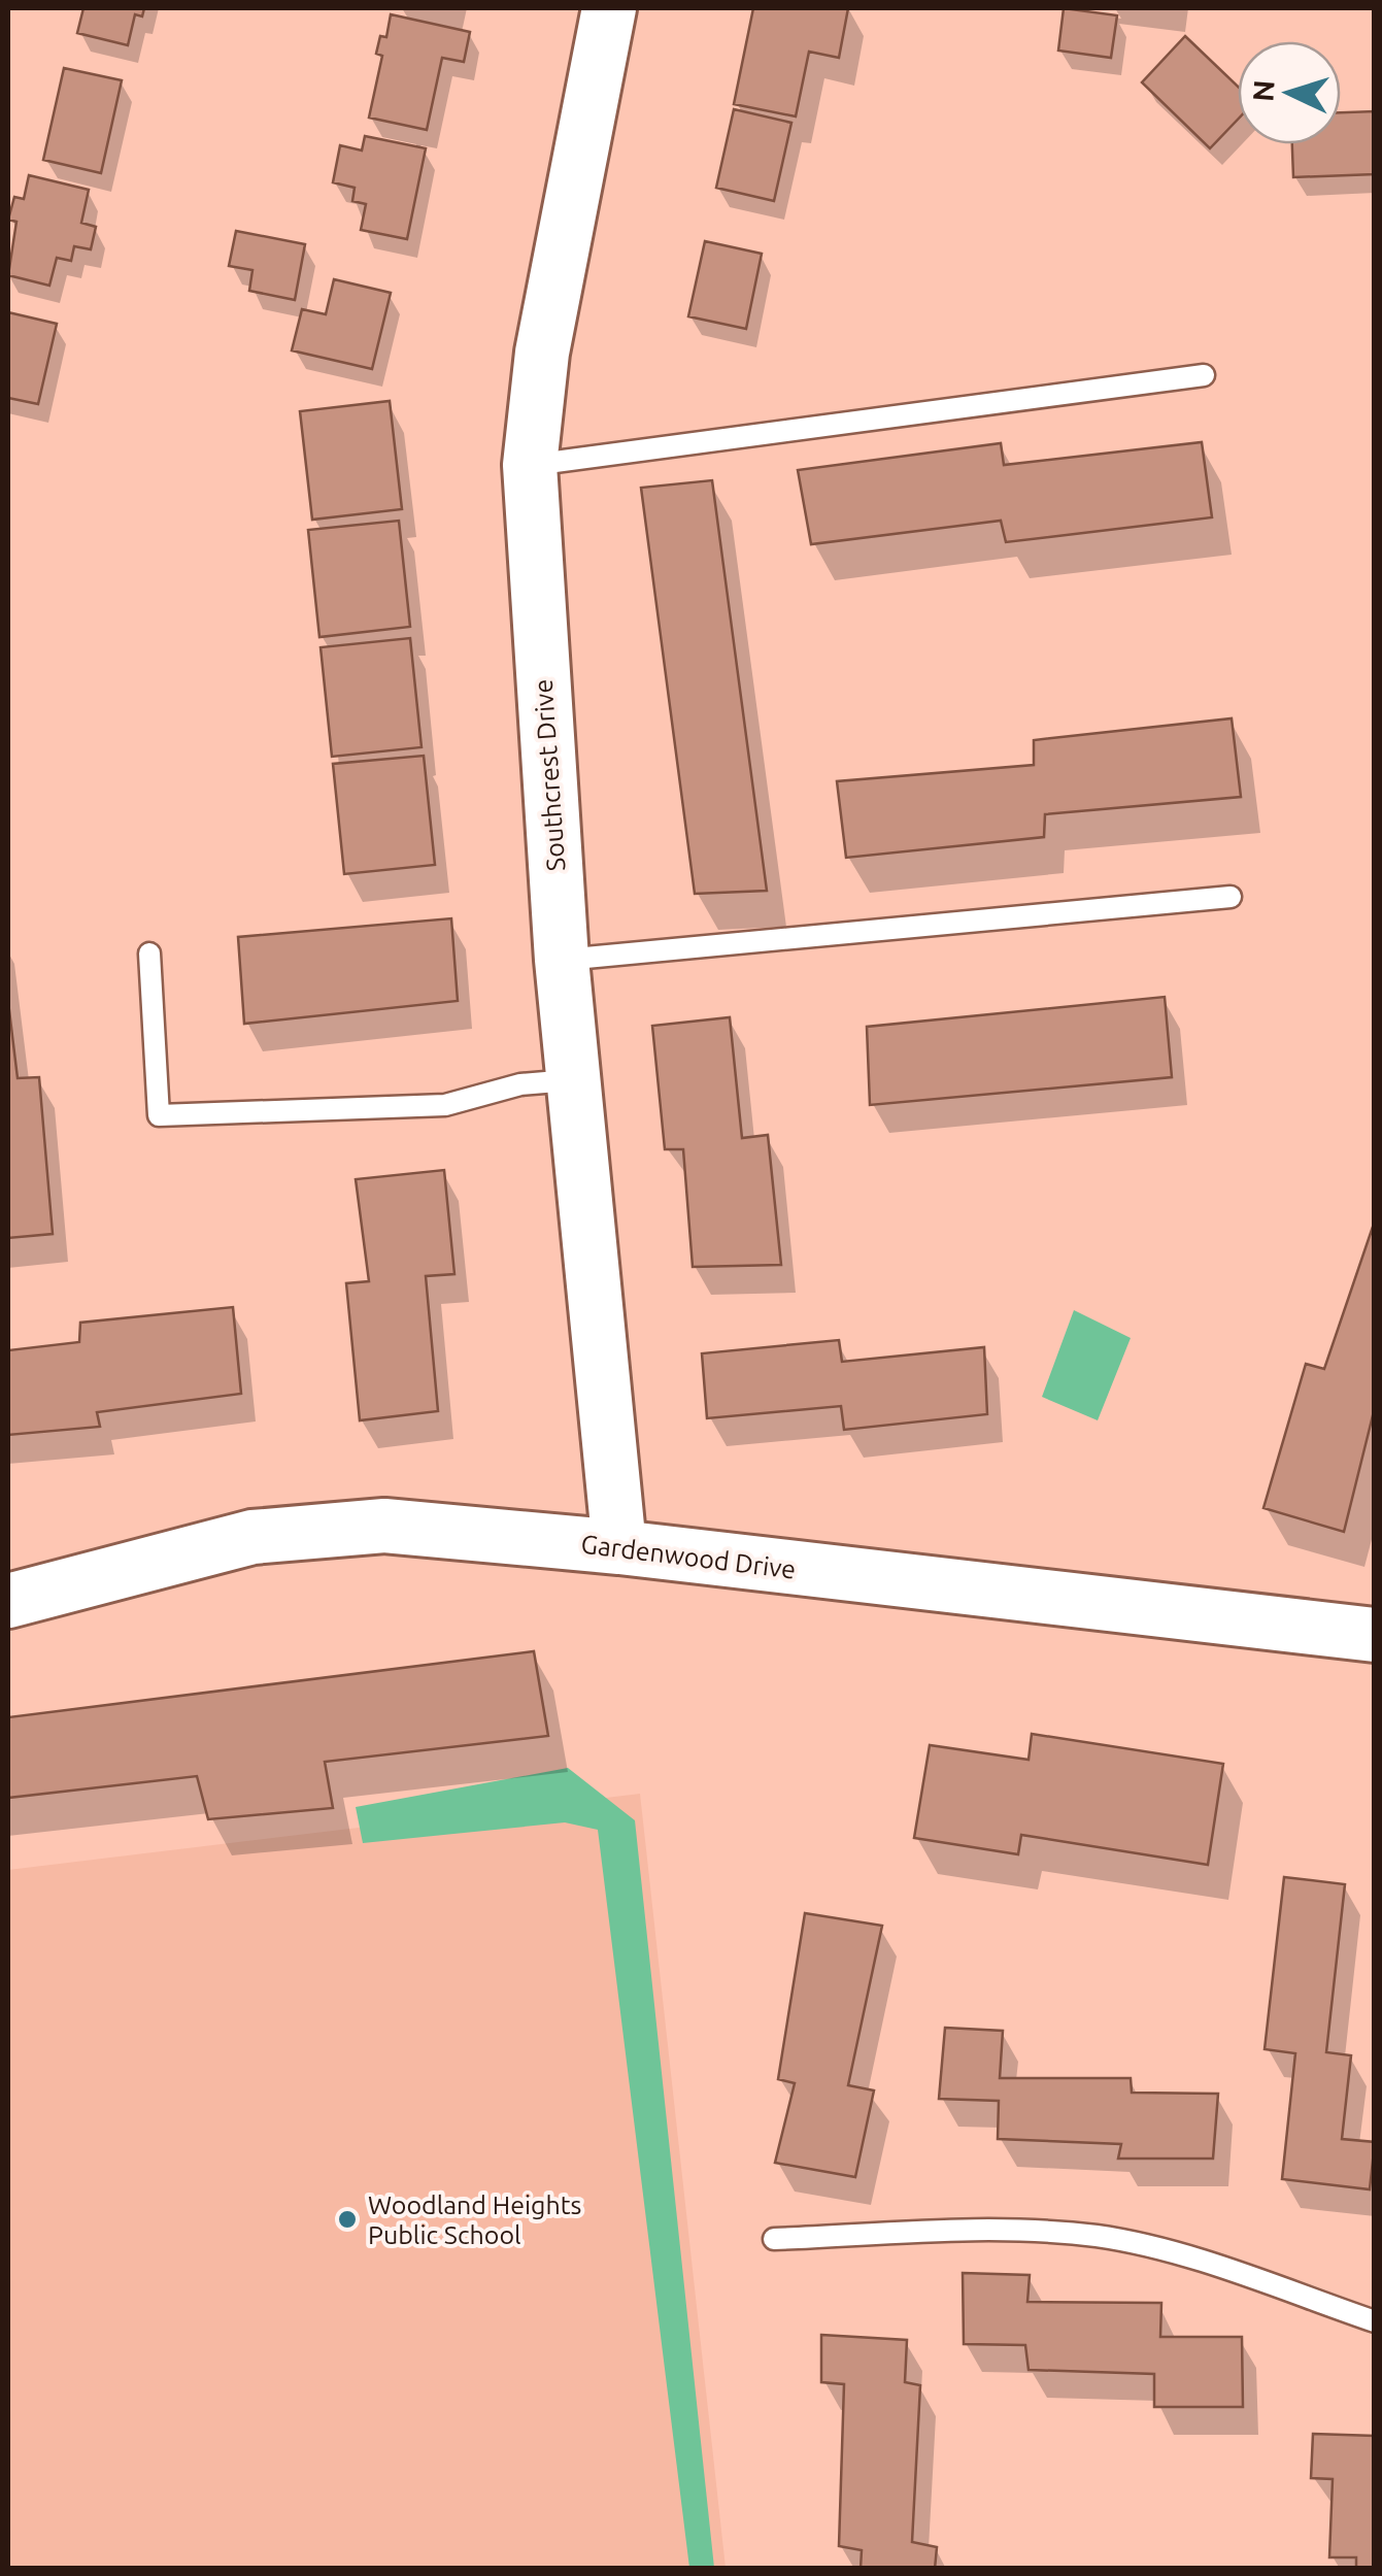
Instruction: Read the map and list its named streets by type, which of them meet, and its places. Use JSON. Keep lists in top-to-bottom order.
{
  "streets": {
    "street": ["Southcrest Drive", "Gardenwood Drive"]
  },
  "crossings": [
    ["Southcrest Drive", "Gardenwood Drive"]
  ],
  "places": ["Woodland Heights Public School"],
  "north": "left"
}
